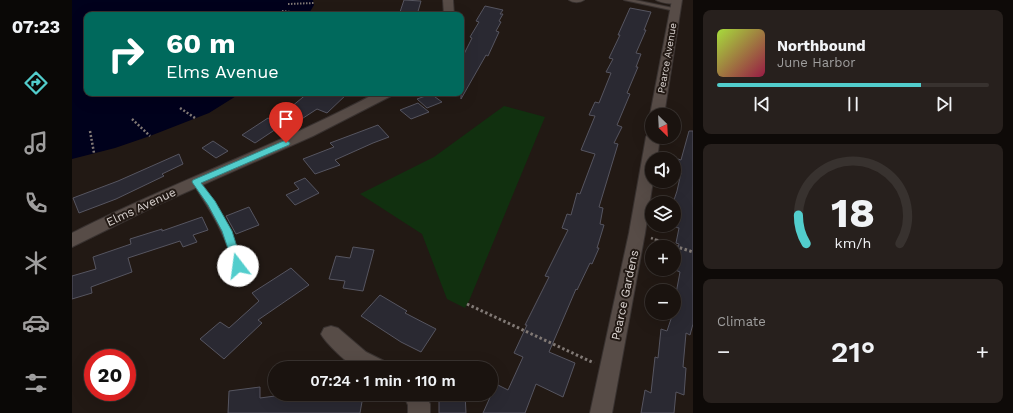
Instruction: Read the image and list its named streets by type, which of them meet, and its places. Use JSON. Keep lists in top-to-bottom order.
{
  "streets": {
    "street": ["Pearce Avenue", "Elms Avenue", "Pearce Gardens"]
  },
  "north": "bottom right",
  "page": {
    "tabs": "07:23",
    "turn": ["60 m", "Elms Avenue"],
    "song": ["Northbound", "June Harbor"],
    "map_buttons": ["+", "−"],
    "tile": "Climate",
    "heat": ["−", "21°", "+"],
    "limit": "20",
    "trip": "07:24 · 1 min · 110 m",
    "gauge": ["18", "km/h"]
  }
}
